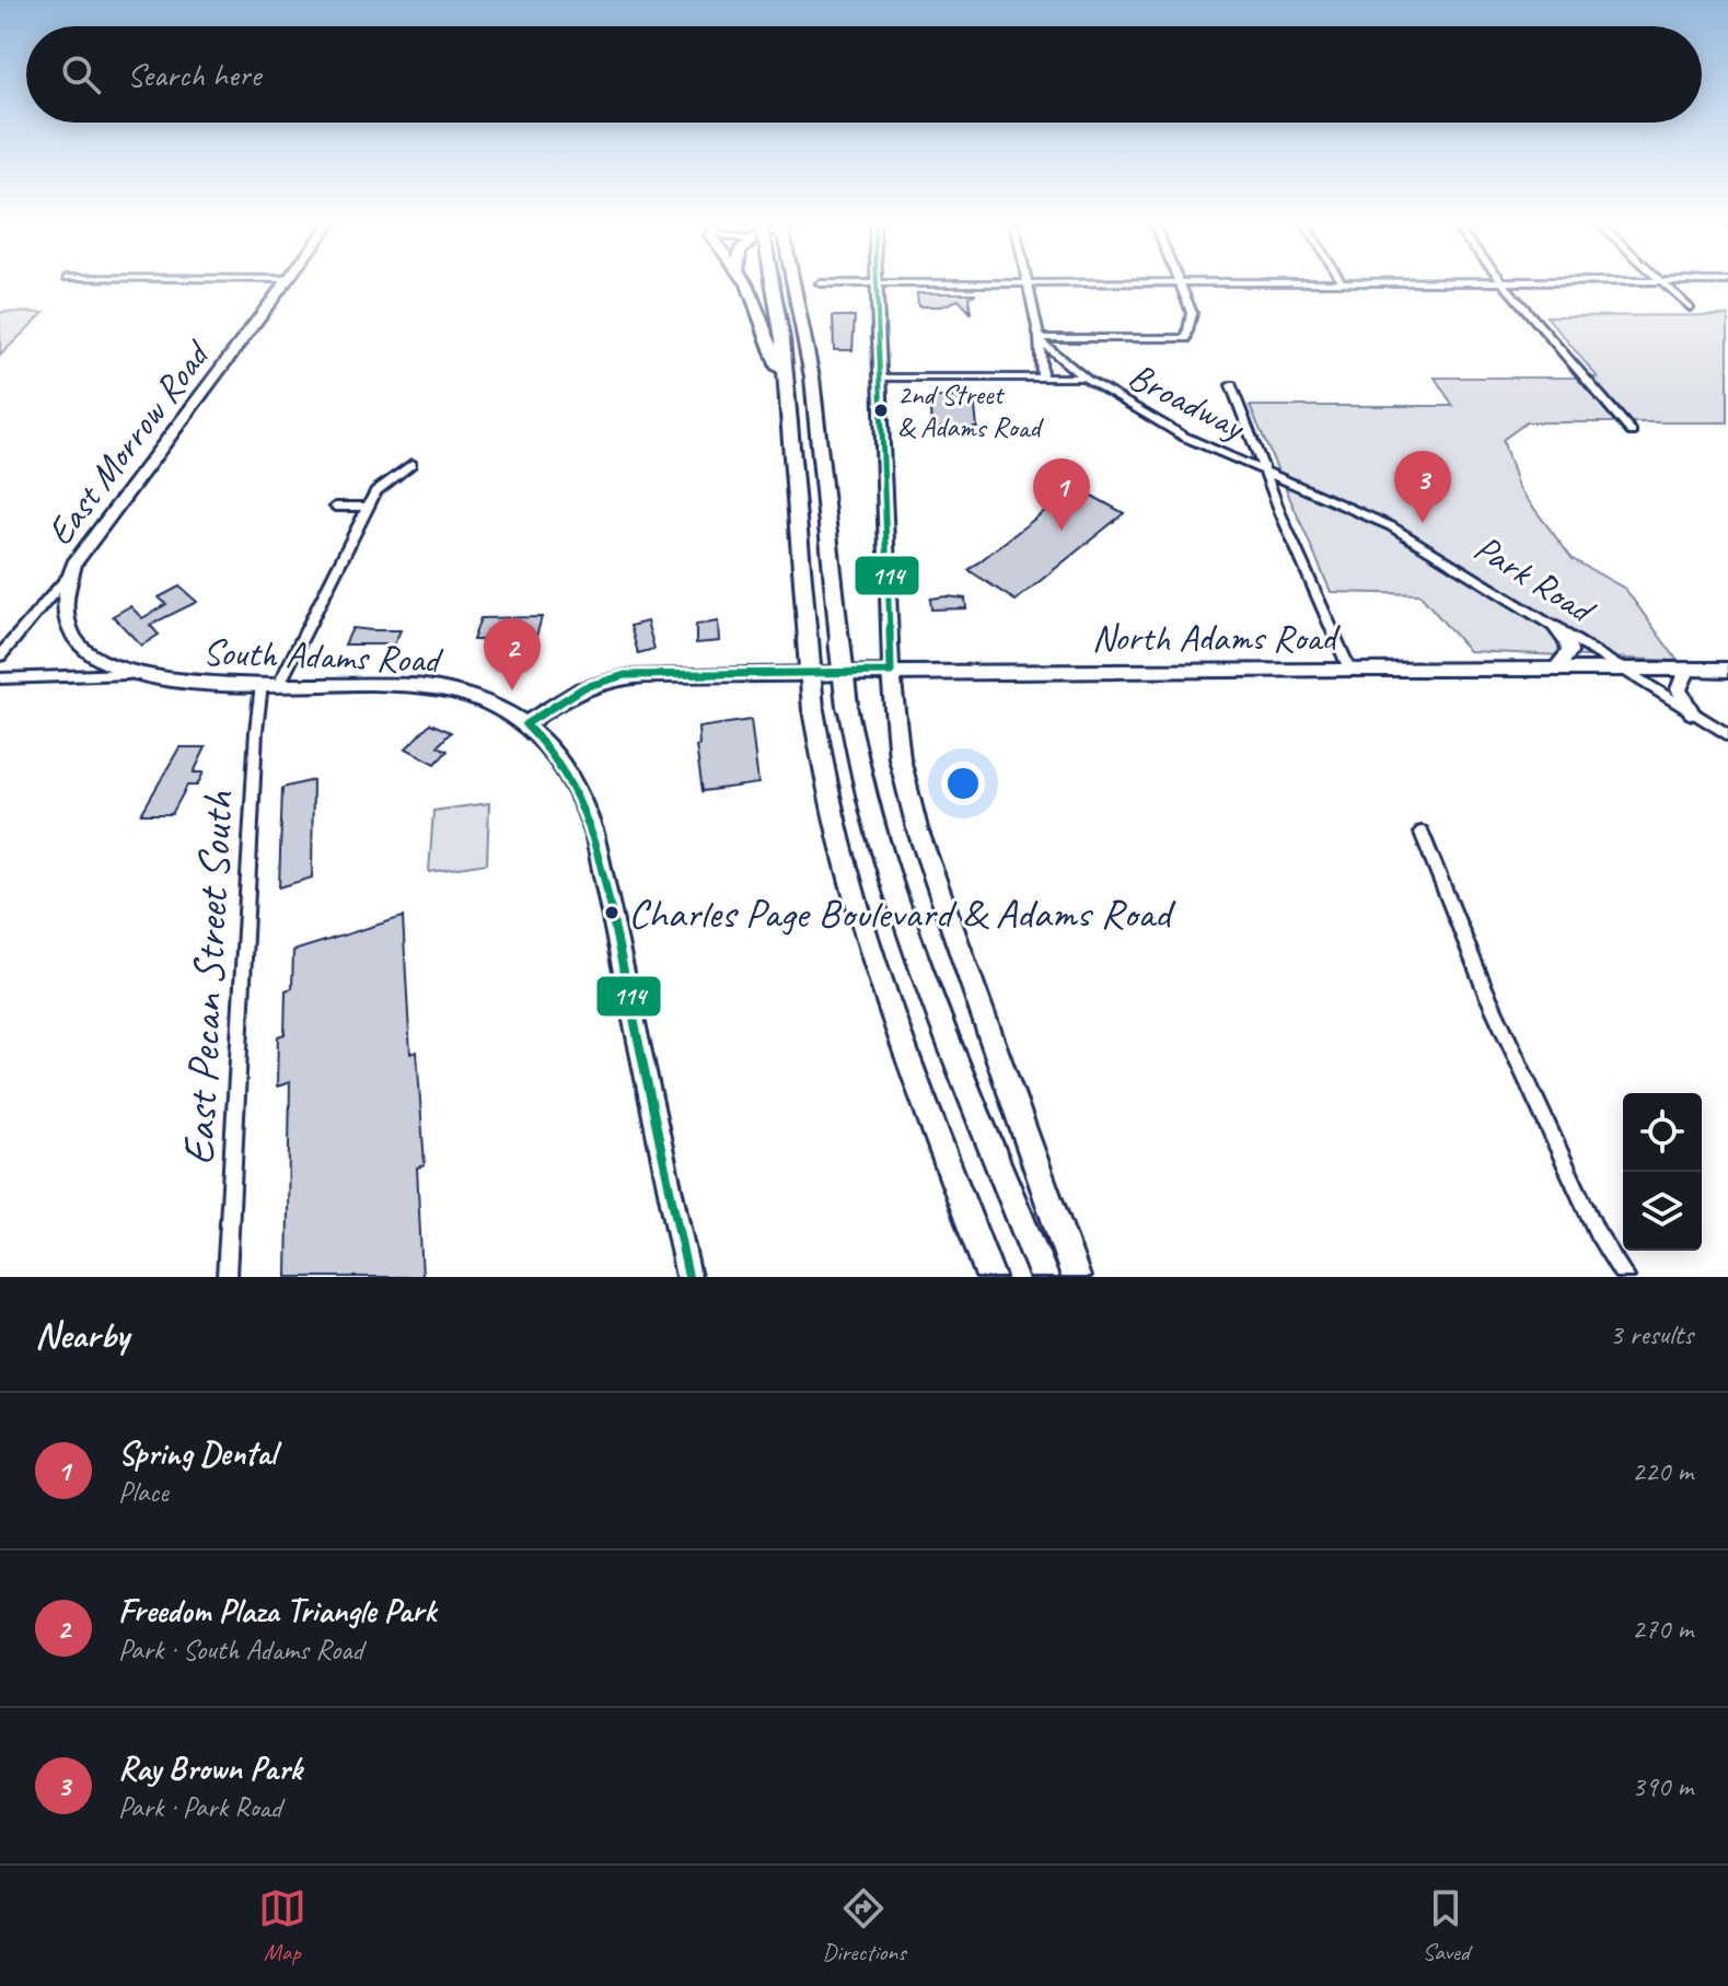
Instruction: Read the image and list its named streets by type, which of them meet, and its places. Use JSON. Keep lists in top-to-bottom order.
{
  "streets": {
    "main road": ["East Morrow Road", "North Adams Road", "South Adams Road"],
    "street": ["Broadway", "Park Road", "East Pecan Street South"]
  },
  "crossings": [
    ["Broadway", "Park Road"],
    ["East Morrow Road", "South Adams Road"],
    ["Park Road", "North Adams Road"],
    ["North Adams Road", "South Adams Road"],
    ["South Adams Road", "East Pecan Street South"]
  ],
  "places": ["2nd Street & Adams Road", "Charles Page Boulevard & Adams Road"],
  "lines": ["transit line 114"],
  "page": {
    "search": "Search here",
    "pins": ["3", "1", "2"],
    "heading": ["Nearby", "3 results"],
    "list": [
      {
        "mark": "1",
        "name": "Spring Dental",
        "note": "Place",
        "value": "220 m"
      },
      {
        "mark": "2",
        "name": "Freedom Plaza Triangle Park",
        "note": "Park · South Adams Road",
        "value": "270 m"
      },
      {
        "mark": "3",
        "name": "Ray Brown Park",
        "note": "Park · Park Road",
        "value": "390 m"
      }
    ],
    "nav": ["Map", "Directions", "Saved"]
  }
}
